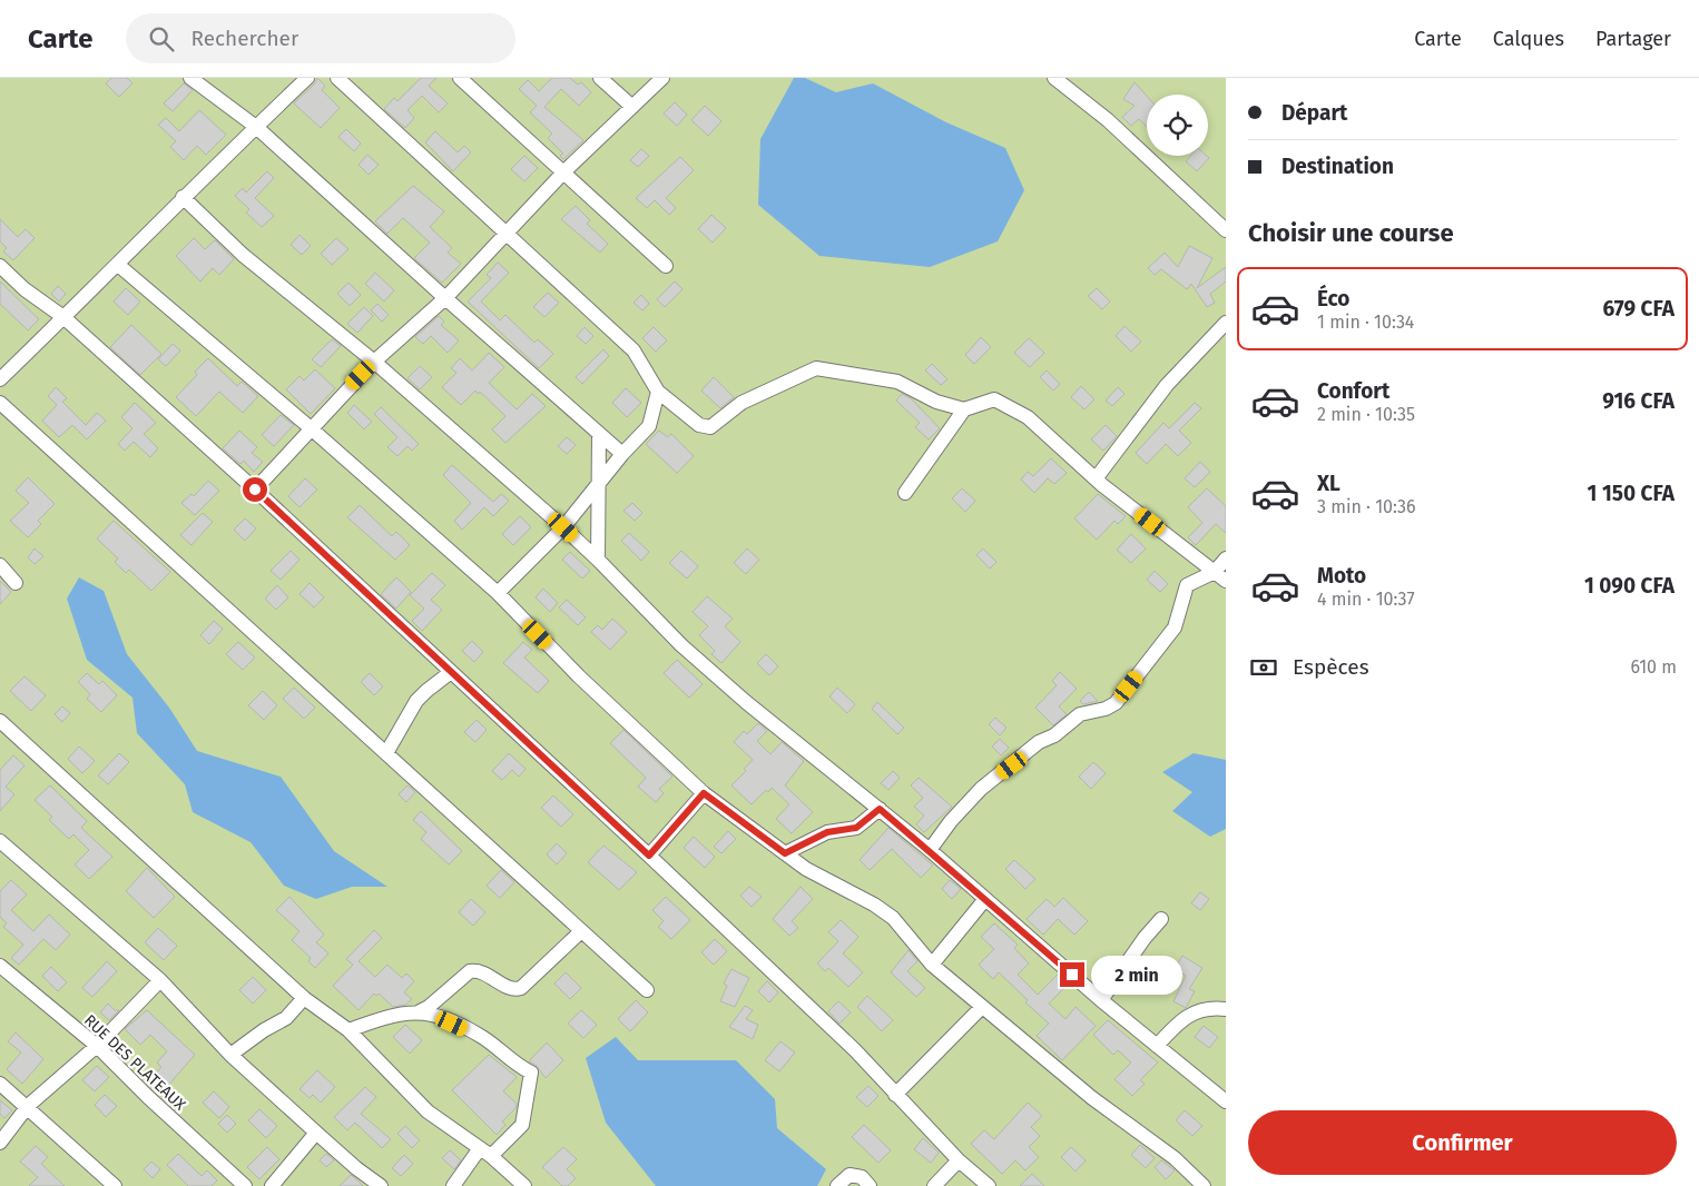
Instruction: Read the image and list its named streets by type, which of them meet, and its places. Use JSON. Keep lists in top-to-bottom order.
{
  "streets": {
    "street": ["RUE DES PLATEAUX"]
  },
  "page": {
    "header": "Carte",
    "search": "Rechercher",
    "nav": ["Carte", "Calques", "Partager"],
    "banner": ["Départ", "Destination"],
    "heading": "Choisir une course",
    "list": [
      {
        "name": "Éco",
        "note": "1 min · 10:34",
        "value": "679 CFA"
      },
      {
        "name": "Confort",
        "note": "2 min · 10:35",
        "value": "916 CFA"
      },
      {
        "name": "XL",
        "note": "3 min · 10:36",
        "value": "1 150 CFA"
      },
      {
        "name": "Moto",
        "note": "4 min · 10:37",
        "value": "1 090 CFA"
      }
    ],
    "pay": ["Espèces", "610 m"],
    "bubble": "2 min",
    "buttons": "Confirmer"
  }
}
